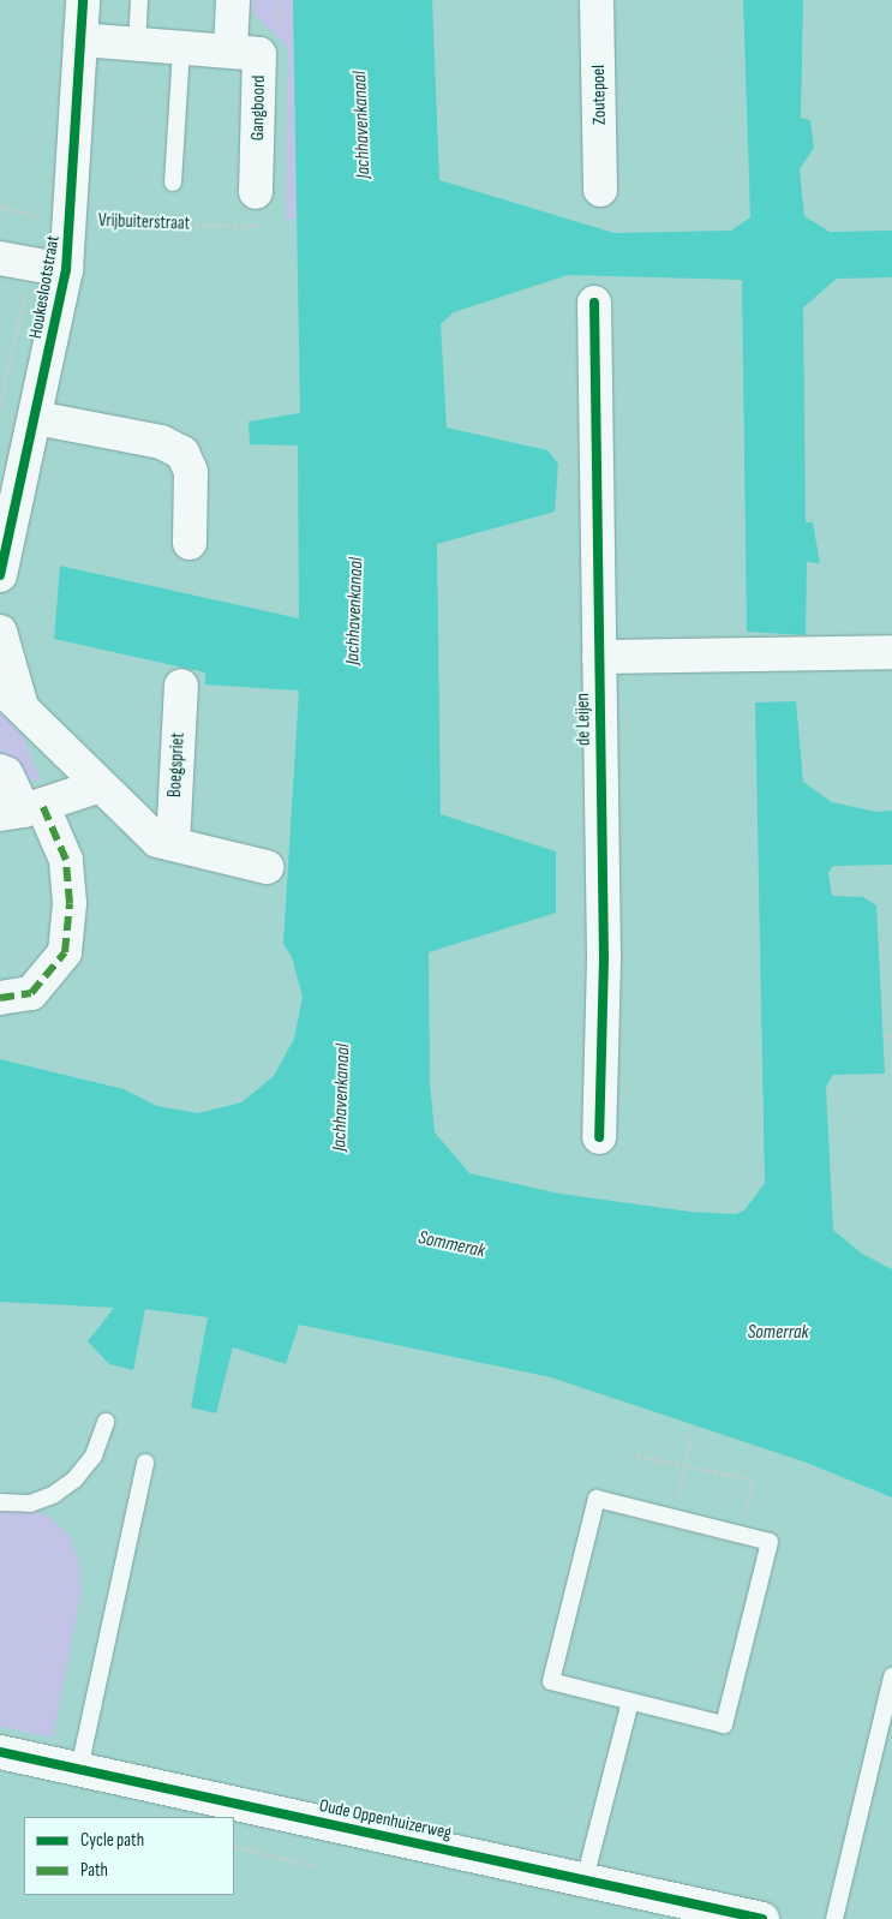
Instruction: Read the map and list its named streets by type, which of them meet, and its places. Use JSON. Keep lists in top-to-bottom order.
{
  "streets": {
    "street": [
      "Zoutepoel",
      "Gangboord",
      "Houkeslootstraat",
      "de Leijen",
      "Boegspriet",
      "Oude Oppenhuizerweg"
    ],
    "path": ["Vrijbuiterstraat"]
  },
  "crossings": [
    ["Gangboord", "Vrijbuiterstraat"],
    ["Gangboord", "Houkeslootstraat"],
    ["Vrijbuiterstraat", "Houkeslootstraat"]
  ],
  "water": ["Jachhavenkanaal", "Sommerak", "Somerrak"],
  "legend": ["Cycle path", "Path"]
}
